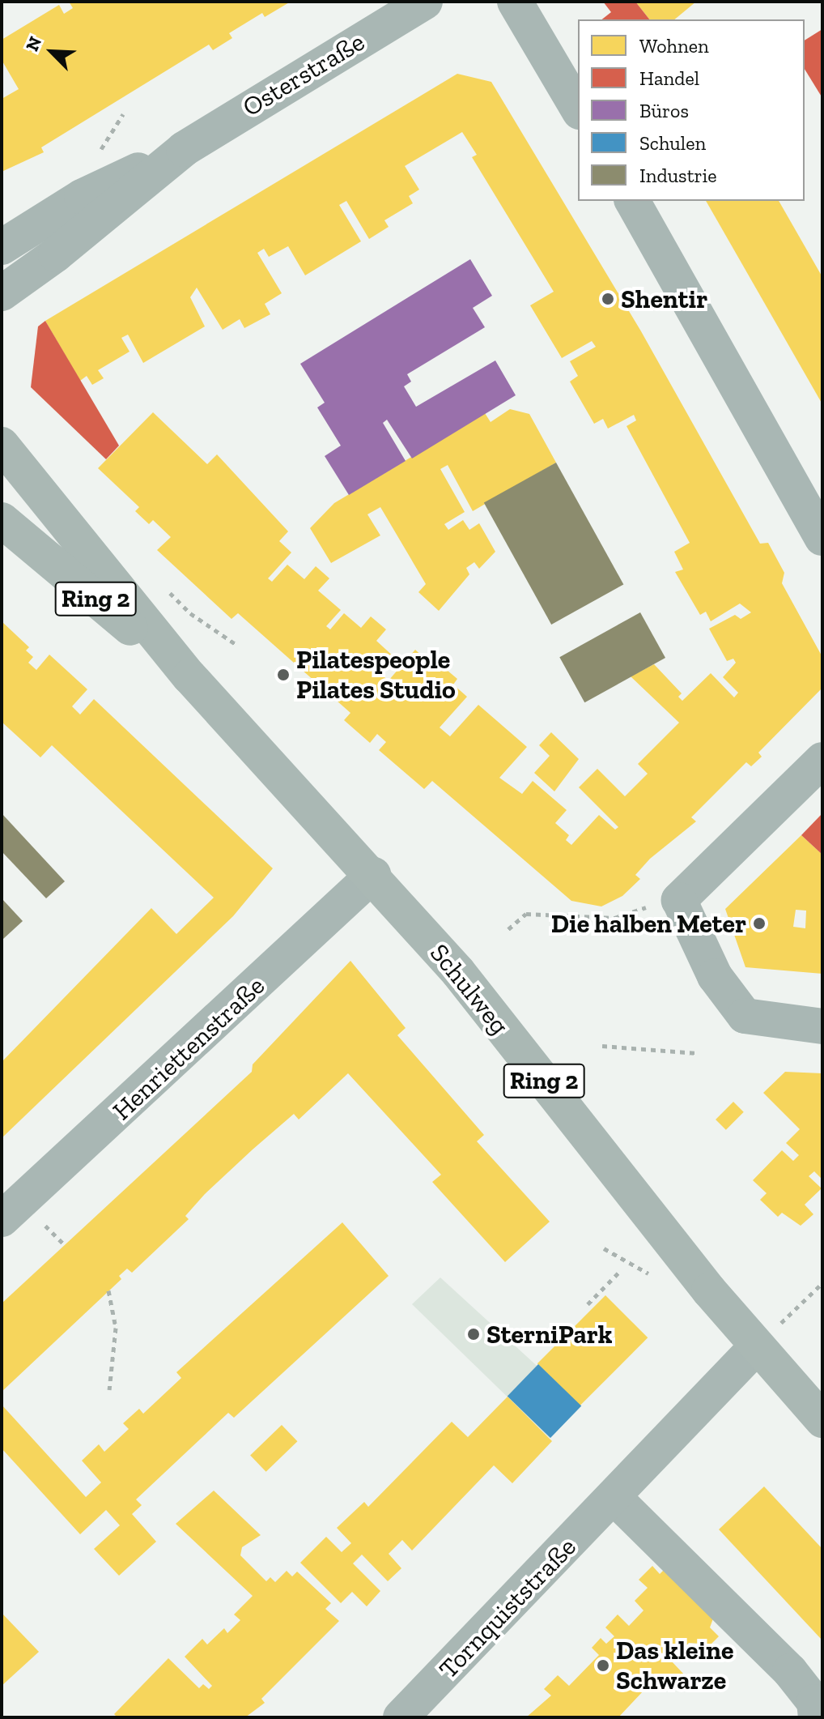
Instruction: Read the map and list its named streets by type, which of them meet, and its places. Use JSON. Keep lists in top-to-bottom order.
{
  "streets": {
    "main road": ["Ring 2", "Schulweg"],
    "street": ["Osterstraße", "Henriettenstraße", "Tornquiststraße"]
  },
  "crossings": [
    ["Ring 2", "Schulweg"],
    ["Ring 2", "Tornquiststraße"],
    ["Schulweg", "Henriettenstraße"],
    ["Schulweg", "Tornquiststraße"]
  ],
  "places": [
    "Shentir",
    "Pilatespeople Pilates Studio",
    "Die halben Meter",
    "SterniPark",
    "Das kleine Schwarze"
  ],
  "legend": [
    "Wohnen",
    "Handel",
    "Büros",
    "Schulen",
    "Industrie"
  ],
  "north": "top left"
}
